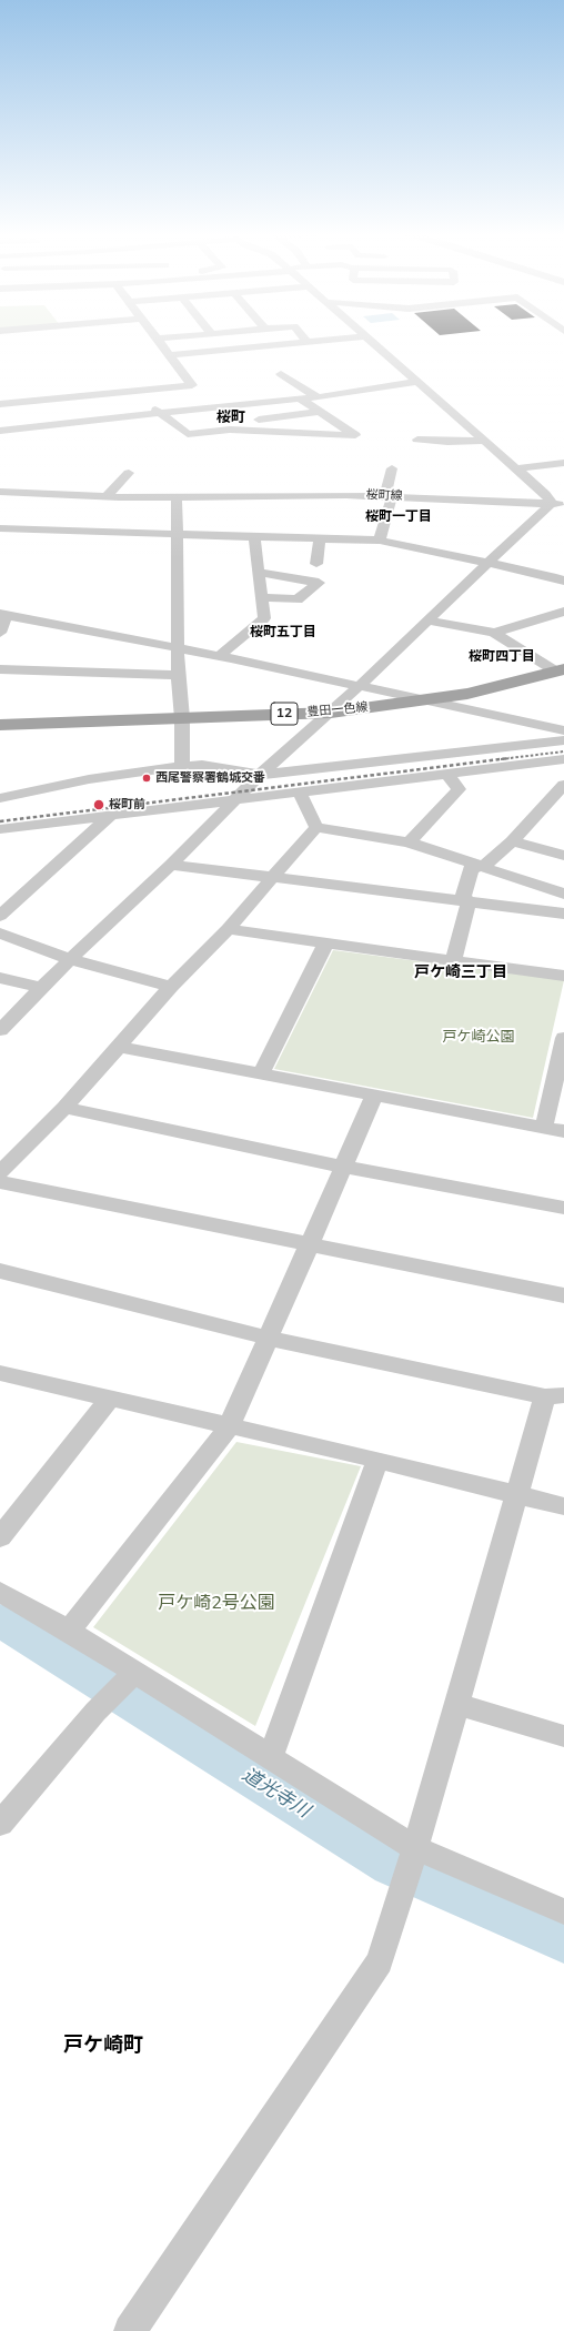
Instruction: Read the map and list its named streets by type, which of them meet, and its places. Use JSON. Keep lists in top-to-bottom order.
{
  "streets": {
    "main road": ["豊田一色線", "12"],
    "street": ["桜町線"]
  },
  "districts": [
    "桜町",
    "桜町一丁目",
    "桜町五丁目",
    "桜町四丁目",
    "戸ケ崎三丁目",
    "戸ケ崎町"
  ],
  "water": ["道光寺川"],
  "parks": ["戸ケ崎公園", "戸ケ崎2号公園"],
  "places": ["西尾警察署鶴城交番", "桜町前"]
}
